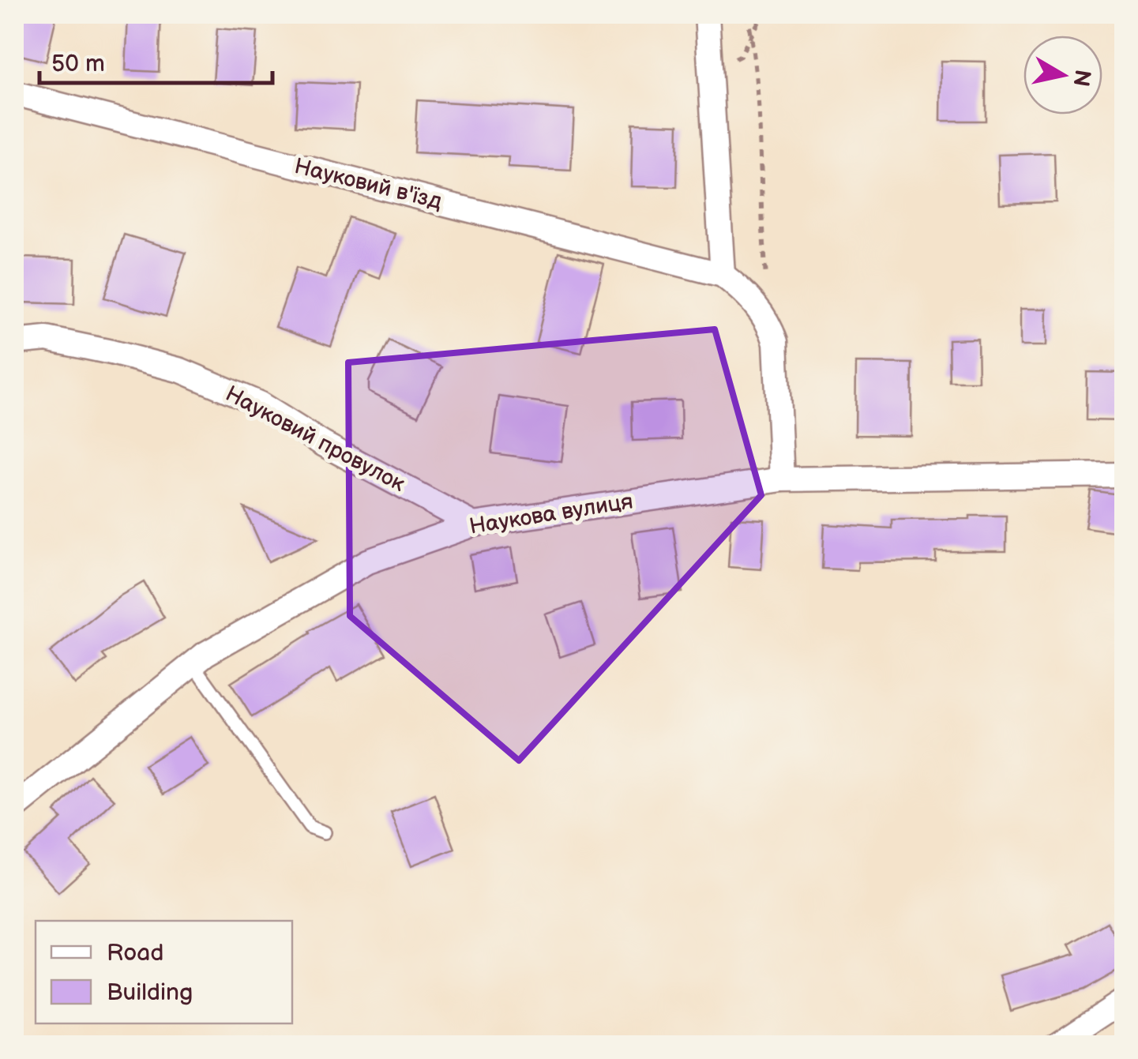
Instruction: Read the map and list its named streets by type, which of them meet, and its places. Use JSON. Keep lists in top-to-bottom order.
{
  "streets": {
    "street": ["Науковий в'їзд", "Науковий провулок", "Наукова вулиця"]
  },
  "crossings": [
    ["Науковий в'їзд", "Наукова вулиця"],
    ["Науковий провулок", "Наукова вулиця"]
  ],
  "legend": ["Road", "Building"],
  "scale_bar": "50 m",
  "north": "right"
}
